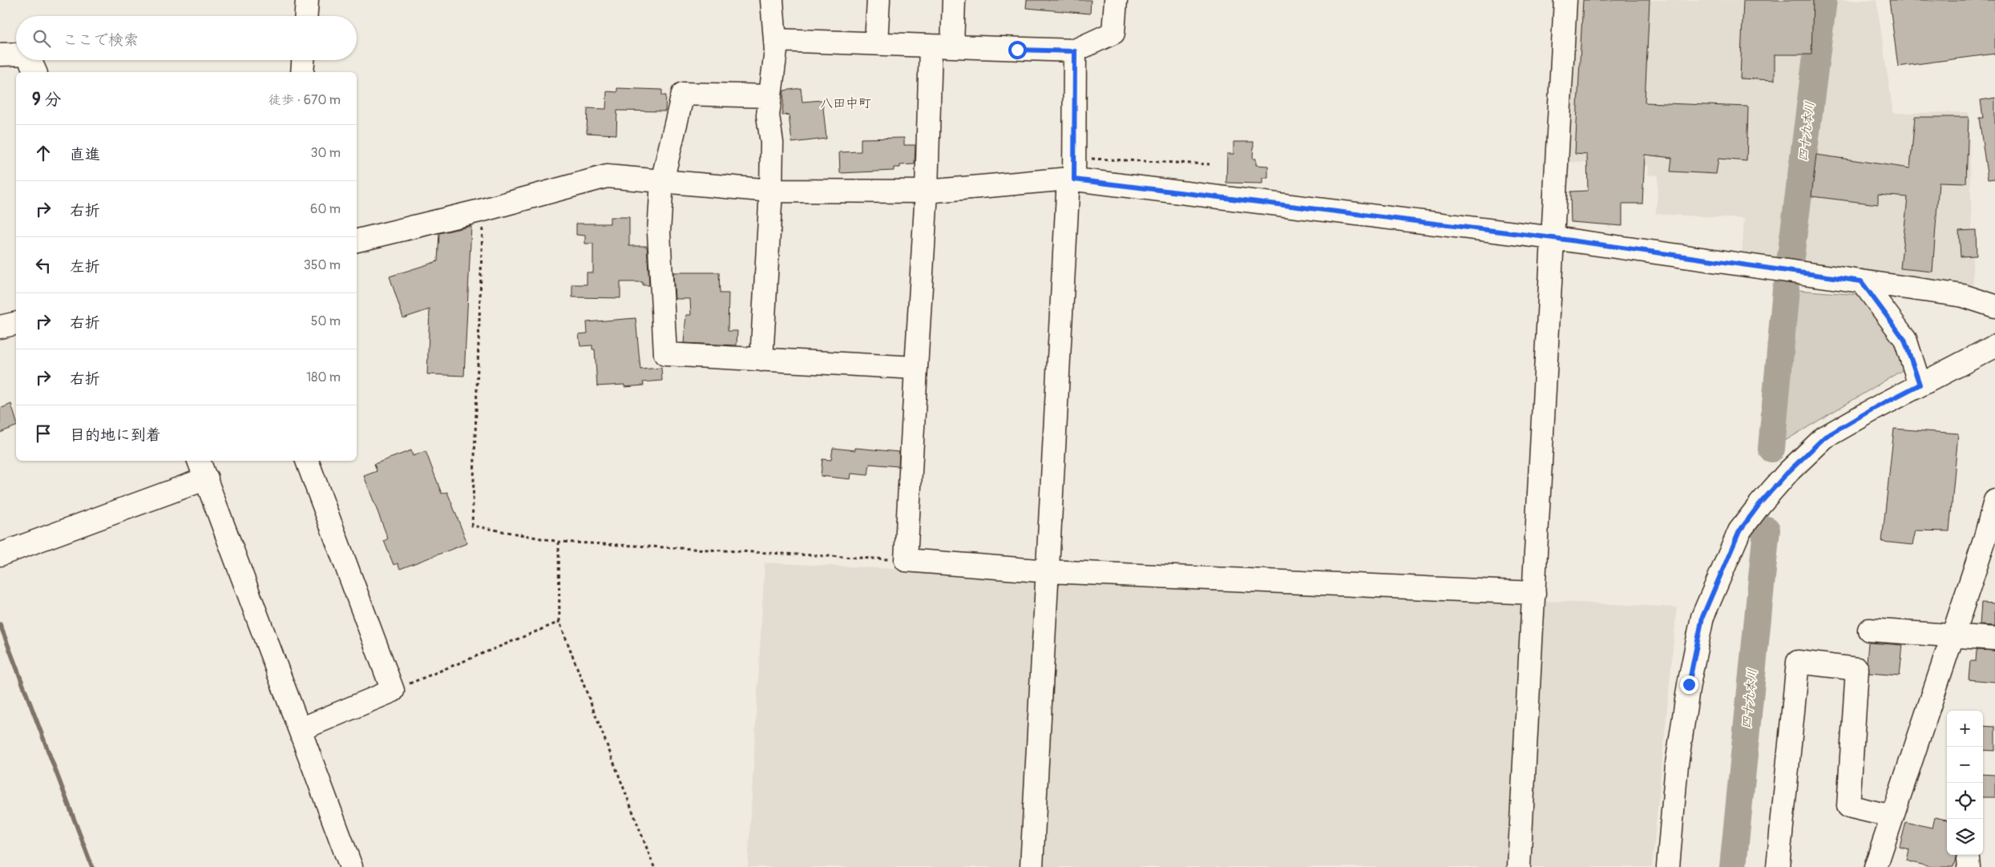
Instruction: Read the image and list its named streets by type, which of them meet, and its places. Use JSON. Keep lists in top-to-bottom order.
{
  "districts": ["八田中町"],
  "water": ["四十九本川"],
  "page": {
    "search": "ここで検索",
    "heading": ["9 分", "徒歩 · 670 m"],
    "list": [
      ["直進", "30 m"],
      ["右折", "60 m"],
      ["左折", "350 m"],
      ["右折", "50 m"],
      ["右折", "180 m"],
      "目的地に到着"
    ],
    "map_buttons": ["+", "−"]
  }
}
